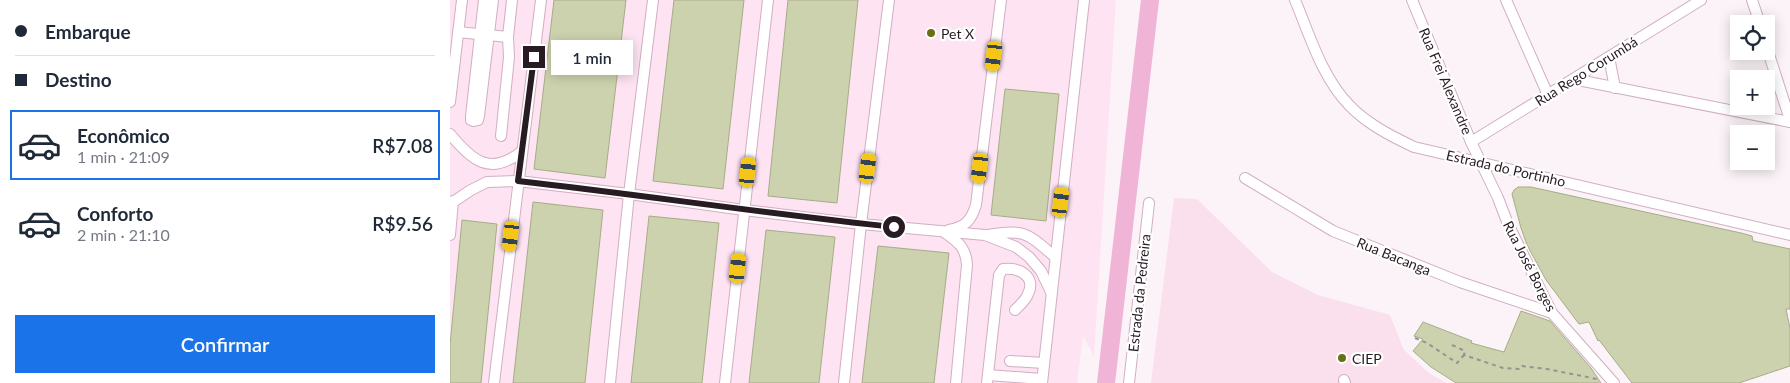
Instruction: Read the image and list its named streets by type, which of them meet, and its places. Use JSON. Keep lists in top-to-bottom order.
{
  "streets": {
    "street": [
      "Rua Rego Corumbá",
      "Rua Frei Alexandre",
      "Estrada do Portinho",
      "Rua Bacanga",
      "Rua José Borges",
      "Estrada da Pedreira"
    ]
  },
  "crossings": [
    ["Rua Rego Corumbá", "Rua Frei Alexandre"],
    ["Rua Frei Alexandre", "Estrada do Portinho"],
    ["Rua Frei Alexandre", "Rua José Borges"],
    ["Estrada do Portinho", "Rua José Borges"],
    ["Rua Bacanga", "Rua José Borges"]
  ],
  "places": ["Pet X", "CIEP"],
  "page": {
    "banner": ["Embarque", "Destino"],
    "map_buttons": ["+", "−"],
    "bubble": "1 min",
    "list": [
      {
        "name": "Econômico",
        "note": "1 min · 21:09",
        "value": "R$7.08"
      },
      {
        "name": "Conforto",
        "note": "2 min · 21:10",
        "value": "R$9.56"
      }
    ],
    "buttons": "Confirmar"
  }
}
